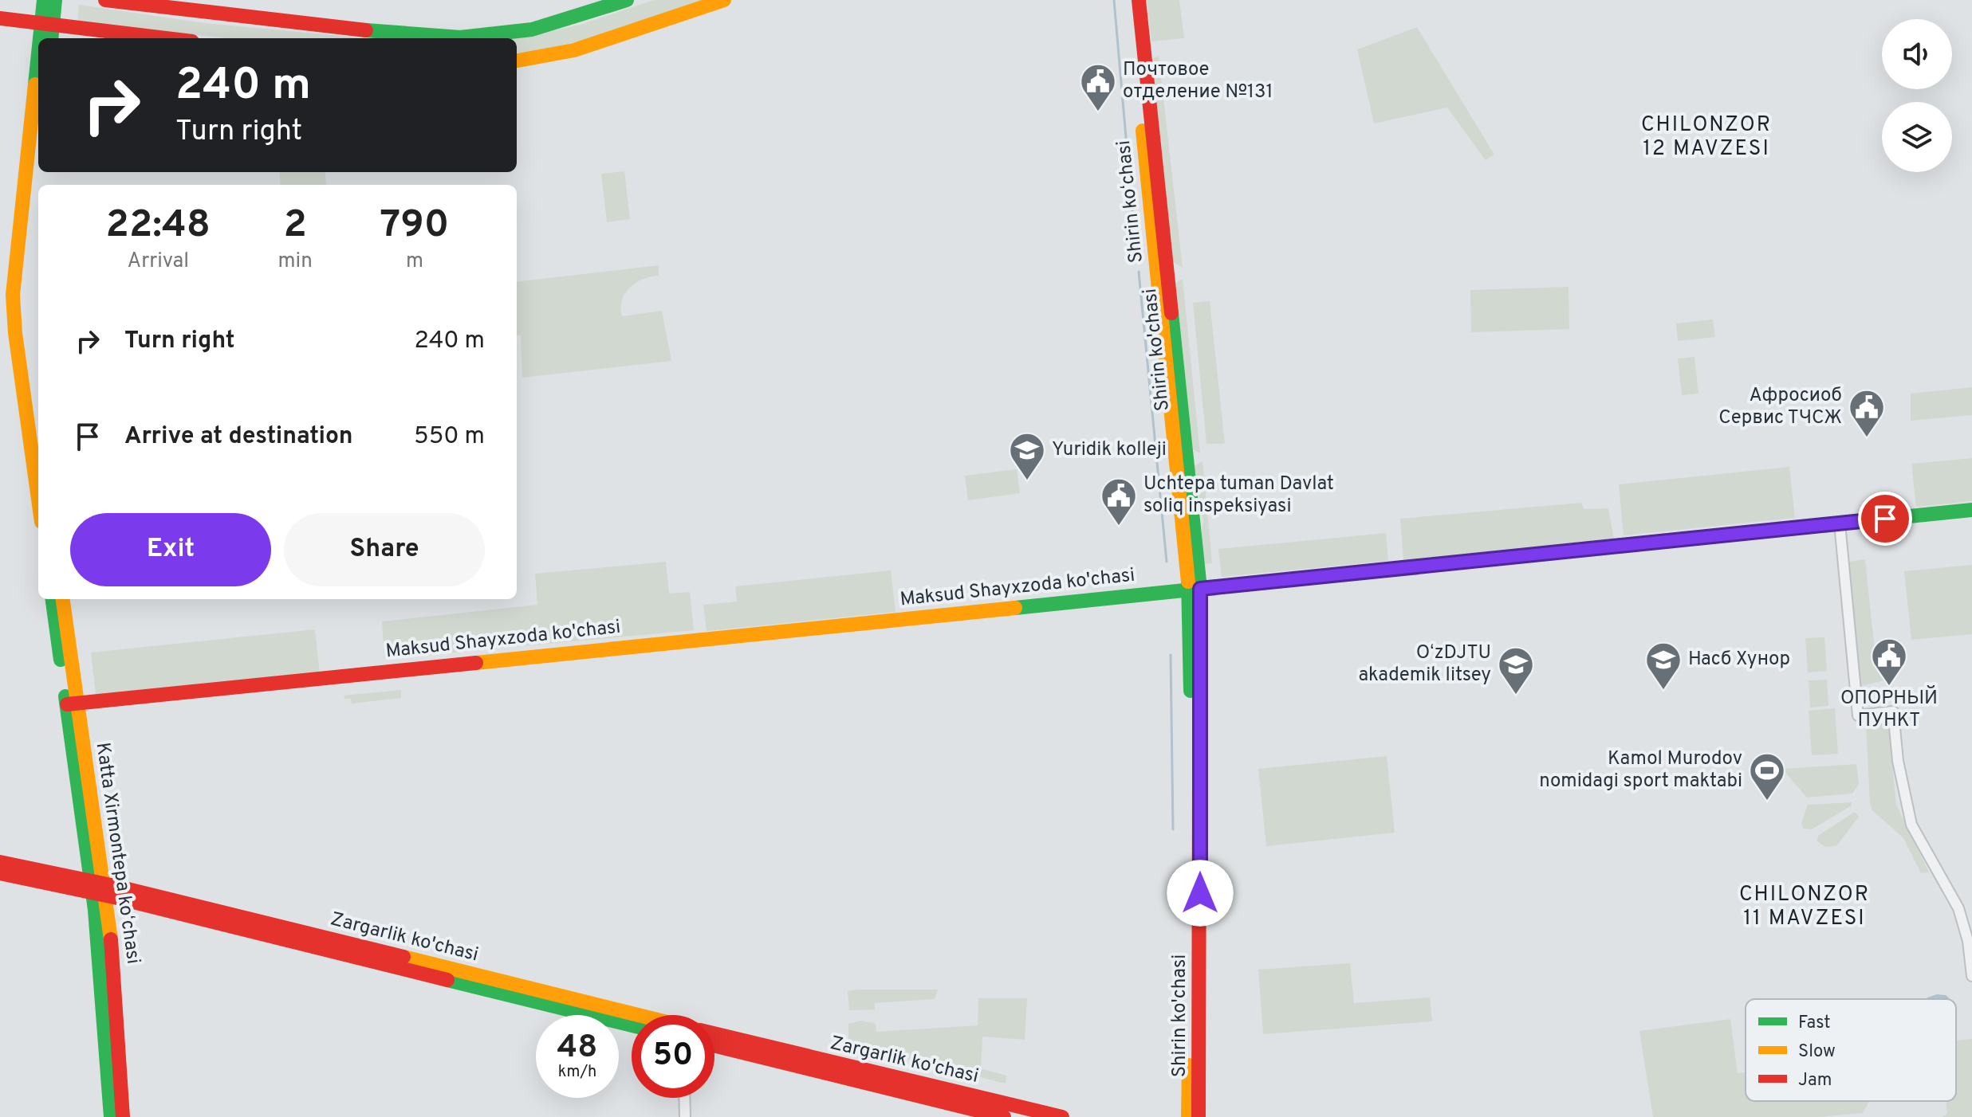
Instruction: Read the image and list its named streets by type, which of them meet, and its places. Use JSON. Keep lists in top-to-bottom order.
{
  "streets": {
    "main road": [
      "Shirin ko'chasi",
      "Maksud Shayxzoda ko'chasi",
      "Katta Xirmontepa koʻchasi",
      "Zargarlik ko'chasi"
    ]
  },
  "crossings": [
    ["Shirin ko'chasi", "Maksud Shayxzoda ko'chasi"],
    ["Maksud Shayxzoda ko'chasi", "Katta Xirmontepa koʻchasi"],
    ["Katta Xirmontepa koʻchasi", "Zargarlik ko'chasi"]
  ],
  "districts": ["CHILONZOR 12 MAVZESI", "CHILONZOR 11 MAVZESI"],
  "places": {
    "public building": [
      "Почтовое отделение №131",
      "Афросиоб Сервис ТЧСЖ",
      "Uchtepa tuman Davlat soliq inspeksiyasi",
      "ОПОРНЫЙ ПУНКТ"
    ],
    "school or university": ["Yuridik kolleji", "Насб Хунор", "OʻzDJTU akademik litsey"],
    "sports": ["Kamol Murodov nomidagi sport maktabi"]
  },
  "legend": ["Fast", "Slow", "Jam"],
  "page": {
    "turn": ["240 m", "Turn right"],
    "eta": [
      "22:48",
      "Arrival",
      "2",
      "min",
      "790",
      "m"
    ],
    "list": [
      {
        "name": "Turn right",
        "value": "240 m"
      },
      {
        "name": "Arrive at destination",
        "value": "550 m"
      }
    ],
    "buttons": ["Exit", "Share"],
    "speed": "48 km/h",
    "limit": "50"
  }
}
